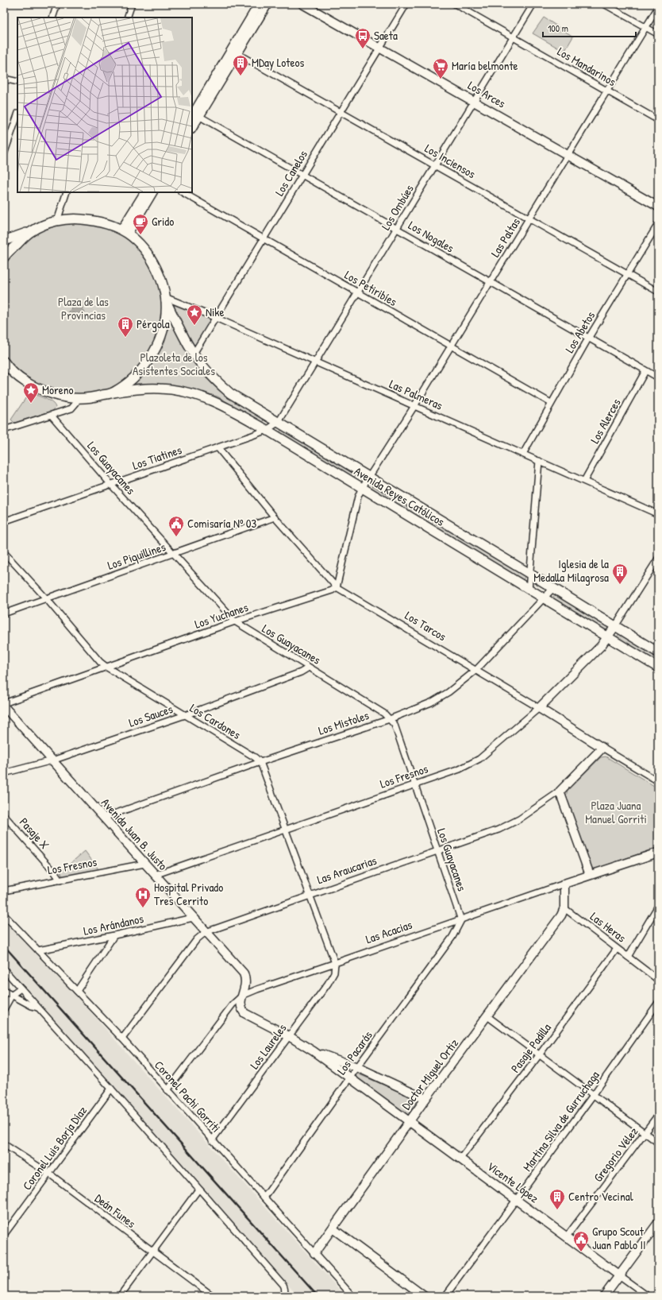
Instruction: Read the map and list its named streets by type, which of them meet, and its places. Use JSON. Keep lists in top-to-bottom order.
{
  "streets": {
    "main road": ["Avenida Reyes Católicos"],
    "street": [
      "Los Mandarinos",
      "Los Arces",
      "Los Inciensos",
      "Los Canelos",
      "Los Ombúes",
      "Los Nogales",
      "Las Paltas",
      "Los Petiribíes",
      "Los Abetos",
      "Las Palmeras",
      "Los Alerces",
      "Los Tiatines",
      "Los Guayacanes",
      "Los Piquillines",
      "Los Yuchanes",
      "Los Tarcos",
      "Los Sauces",
      "Los Cardones",
      "Los Mistoles",
      "Los Fresnos",
      "Pasaje X",
      "Avenida Juan B. Justo",
      "Las Araucarias",
      "Los Arándanos",
      "Las Heras",
      "Las Acacias",
      "Los Laureles",
      "Pasaje Padilla",
      "Los Pacarás",
      "Doctor Miguel Ortiz",
      "Coronel Pachi Gorriti",
      "Martina Silva de Gurruchaga",
      "Coronel Luis Borja Díaz",
      "Gregorio Vélez",
      "Vicente López",
      "Deán Funes"
    ]
  },
  "crossings": [
    ["Los Mandarinos", "Los Ombúes"],
    ["Los Mandarinos", "Las Paltas"],
    ["Los Arces", "Los Canelos"],
    ["Los Arces", "Los Ombúes"],
    ["Los Arces", "Las Paltas"],
    ["Los Inciensos", "Los Canelos"],
    ["Los Inciensos", "Los Ombúes"],
    ["Los Inciensos", "Las Paltas"],
    ["Los Inciensos", "Los Abetos"],
    ["Los Canelos", "Los Nogales"],
    ["Los Canelos", "Los Petiribíes"],
    ["Los Canelos", "Las Palmeras"],
    ["Los Canelos", "Avenida Reyes Católicos"],
    ["Los Ombúes", "Los Nogales"],
    ["Los Ombúes", "Los Petiribíes"],
    ["Los Ombúes", "Las Palmeras"],
    ["Los Ombúes", "Los Tiatines"],
    ["Los Ombúes", "Avenida Reyes Católicos"],
    ["Los Nogales", "Las Paltas"],
    ["Los Nogales", "Los Abetos"],
    ["Los Nogales", "Los Alerces"],
    ["Las Paltas", "Los Petiribíes"],
    ["Las Paltas", "Las Palmeras"],
    ["Las Paltas", "Avenida Reyes Católicos"],
    ["Los Petiribíes", "Los Abetos"],
    ["Los Abetos", "Las Palmeras"],
    ["Las Palmeras", "Los Alerces"],
    ["Las Palmeras", "Avenida Reyes Católicos"],
    ["Los Tiatines", "Los Guayacanes"],
    ["Los Tiatines", "Avenida Reyes Católicos"],
    ["Los Tiatines", "Los Tarcos"],
    ["Los Guayacanes", "Los Piquillines"],
    ["Los Guayacanes", "Los Yuchanes"],
    ["Los Guayacanes", "Los Sauces"],
    ["Los Guayacanes", "Los Mistoles"],
    ["Los Guayacanes", "Los Fresnos"],
    ["Los Guayacanes", "Las Araucarias"],
    ["Los Guayacanes", "Las Acacias"],
    ["Los Guayacanes", "Los Pacarás"],
    ["Avenida Reyes Católicos", "Los Mistoles"],
    ["Avenida Reyes Católicos", "Los Fresnos"],
    ["Los Piquillines", "Los Tarcos"],
    ["Los Piquillines", "Los Cardones"],
    ["Los Yuchanes", "Los Tarcos"],
    ["Los Yuchanes", "Los Cardones"],
    ["Los Tarcos", "Los Mistoles"],
    ["Los Tarcos", "Los Fresnos"],
    ["Los Tarcos", "Las Araucarias"],
    ["Los Sauces", "Los Cardones"],
    ["Los Sauces", "Avenida Juan B. Justo"],
    ["Los Cardones", "Los Mistoles"],
    ["Los Mistoles", "Avenida Juan B. Justo"],
    ["Los Fresnos", "Pasaje X"],
    ["Los Fresnos", "Avenida Juan B. Justo"],
    ["Avenida Juan B. Justo", "Las Araucarias"],
    ["Avenida Juan B. Justo", "Los Arándanos"],
    ["Avenida Juan B. Justo", "Las Acacias"],
    ["Avenida Juan B. Justo", "Los Laureles"],
    ["Avenida Juan B. Justo", "Los Pacarás"],
    ["Avenida Juan B. Justo", "Doctor Miguel Ortiz"],
    ["Avenida Juan B. Justo", "Vicente López"],
    ["Las Araucarias", "Coronel Pachi Gorriti"],
    ["Los Arándanos", "Coronel Pachi Gorriti"],
    ["Las Heras", "Pasaje Padilla"],
    ["Las Heras", "Doctor Miguel Ortiz"],
    ["Las Acacias", "Los Laureles"],
    ["Las Acacias", "Los Pacarás"],
    ["Las Acacias", "Coronel Pachi Gorriti"],
    ["Los Laureles", "Coronel Pachi Gorriti"],
    ["Pasaje Padilla", "Vicente López"],
    ["Los Pacarás", "Coronel Pachi Gorriti"],
    ["Doctor Miguel Ortiz", "Coronel Pachi Gorriti"],
    ["Doctor Miguel Ortiz", "Vicente López"],
    ["Martina Silva de Gurruchaga", "Vicente López"],
    ["Coronel Luis Borja Díaz", "Deán Funes"],
    ["Gregorio Vélez", "Vicente López"]
  ],
  "parks": ["Plaza de las Provincias", "Plazoleta de los Asistentes Sociales", "Plaza Juana Manuel Gorriti"],
  "places": {
    "bus stop": ["Saeta"],
    "building": [
      "MDay Loteos",
      "Pérgola",
      "Iglesia de la Medalla Milagrosa",
      "Centro Vecinal"
    ],
    "supermarket": ["María belmonte"],
    "cafe": ["Grido"],
    "place": ["Nike", "Moreno"],
    "public building": ["Comisaría Nº 03", "Grupo Scout Juan Pablo II"],
    "hospital": ["Hospital Privado Tres Cerrito"]
  },
  "scale_bar": "100 m"
}
